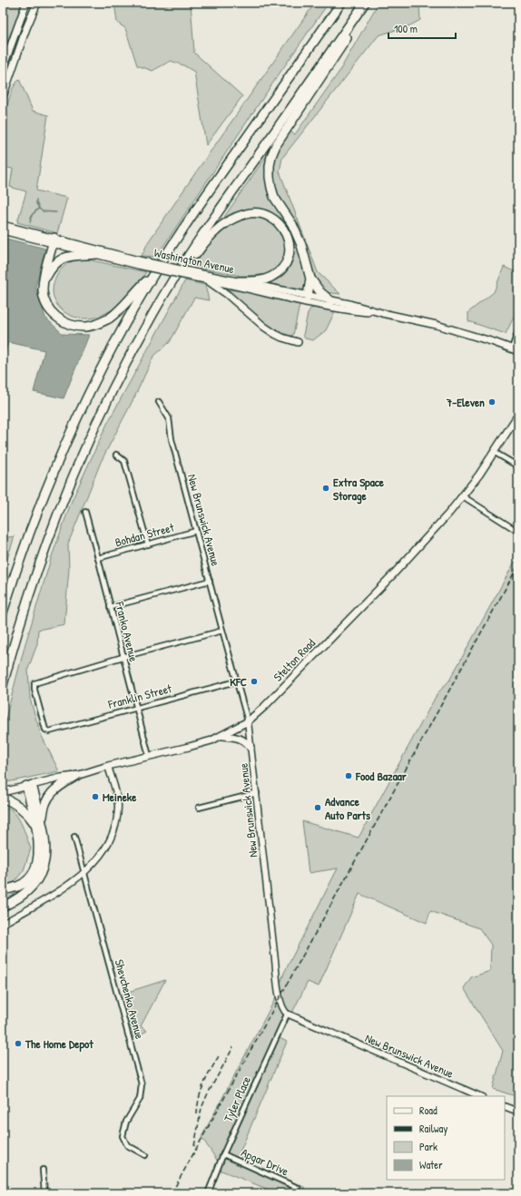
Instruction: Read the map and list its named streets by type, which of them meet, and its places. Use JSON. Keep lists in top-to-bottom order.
{
  "streets": {
    "main road": ["Washington Avenue", "Stelton Road"],
    "street": [
      "New Brunswick Avenue",
      "Bohdan Street",
      "Franko Avenue",
      "Franklin Street",
      "Shevchenko Avenue",
      "Tyler Place",
      "Apgar Drive"
    ]
  },
  "crossings": [
    ["New Brunswick Avenue", "Bohdan Street"],
    ["New Brunswick Avenue", "Stelton Road"],
    ["New Brunswick Avenue", "Franklin Street"],
    ["New Brunswick Avenue", "Tyler Place"],
    ["Bohdan Street", "Franko Avenue"],
    ["Franko Avenue", "Stelton Road"],
    ["Franko Avenue", "Franklin Street"],
    ["Tyler Place", "Apgar Drive"]
  ],
  "places": [
    "7-Eleven",
    "Extra Space Storage",
    "KFC",
    "Food Bazaar",
    "Meineke",
    "Advance Auto Parts",
    "The Home Depot"
  ],
  "legend": [
    "Road",
    "Railway",
    "Park",
    "Water"
  ],
  "scale_bar": "100 m"
}
